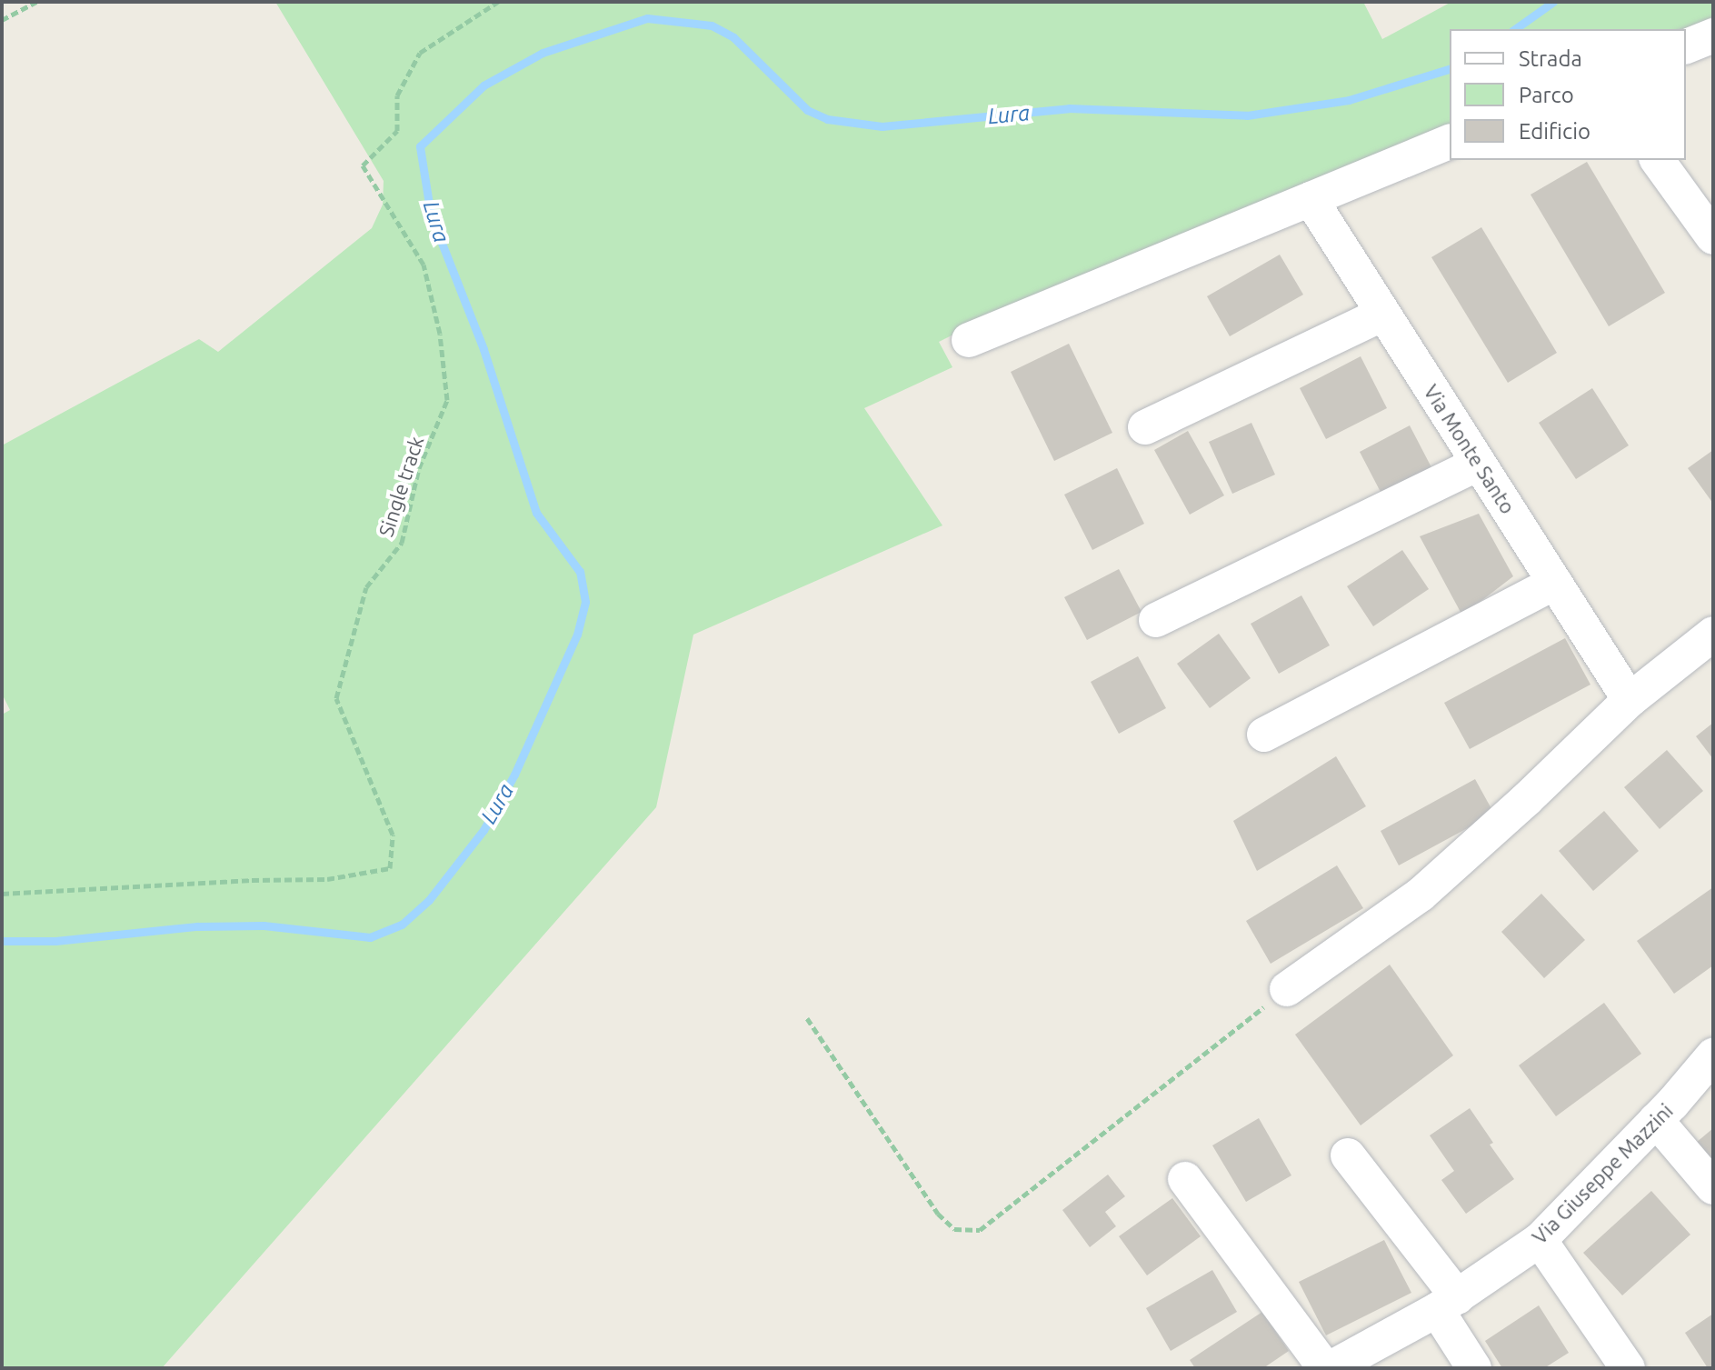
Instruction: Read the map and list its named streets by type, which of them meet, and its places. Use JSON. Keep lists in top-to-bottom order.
{
  "streets": {
    "street": ["Via Monte Santo", "Via Giuseppe Mazzini"],
    "path": ["Single track"]
  },
  "water": ["Lura"],
  "legend": ["Strada", "Parco", "Edificio"]
}
